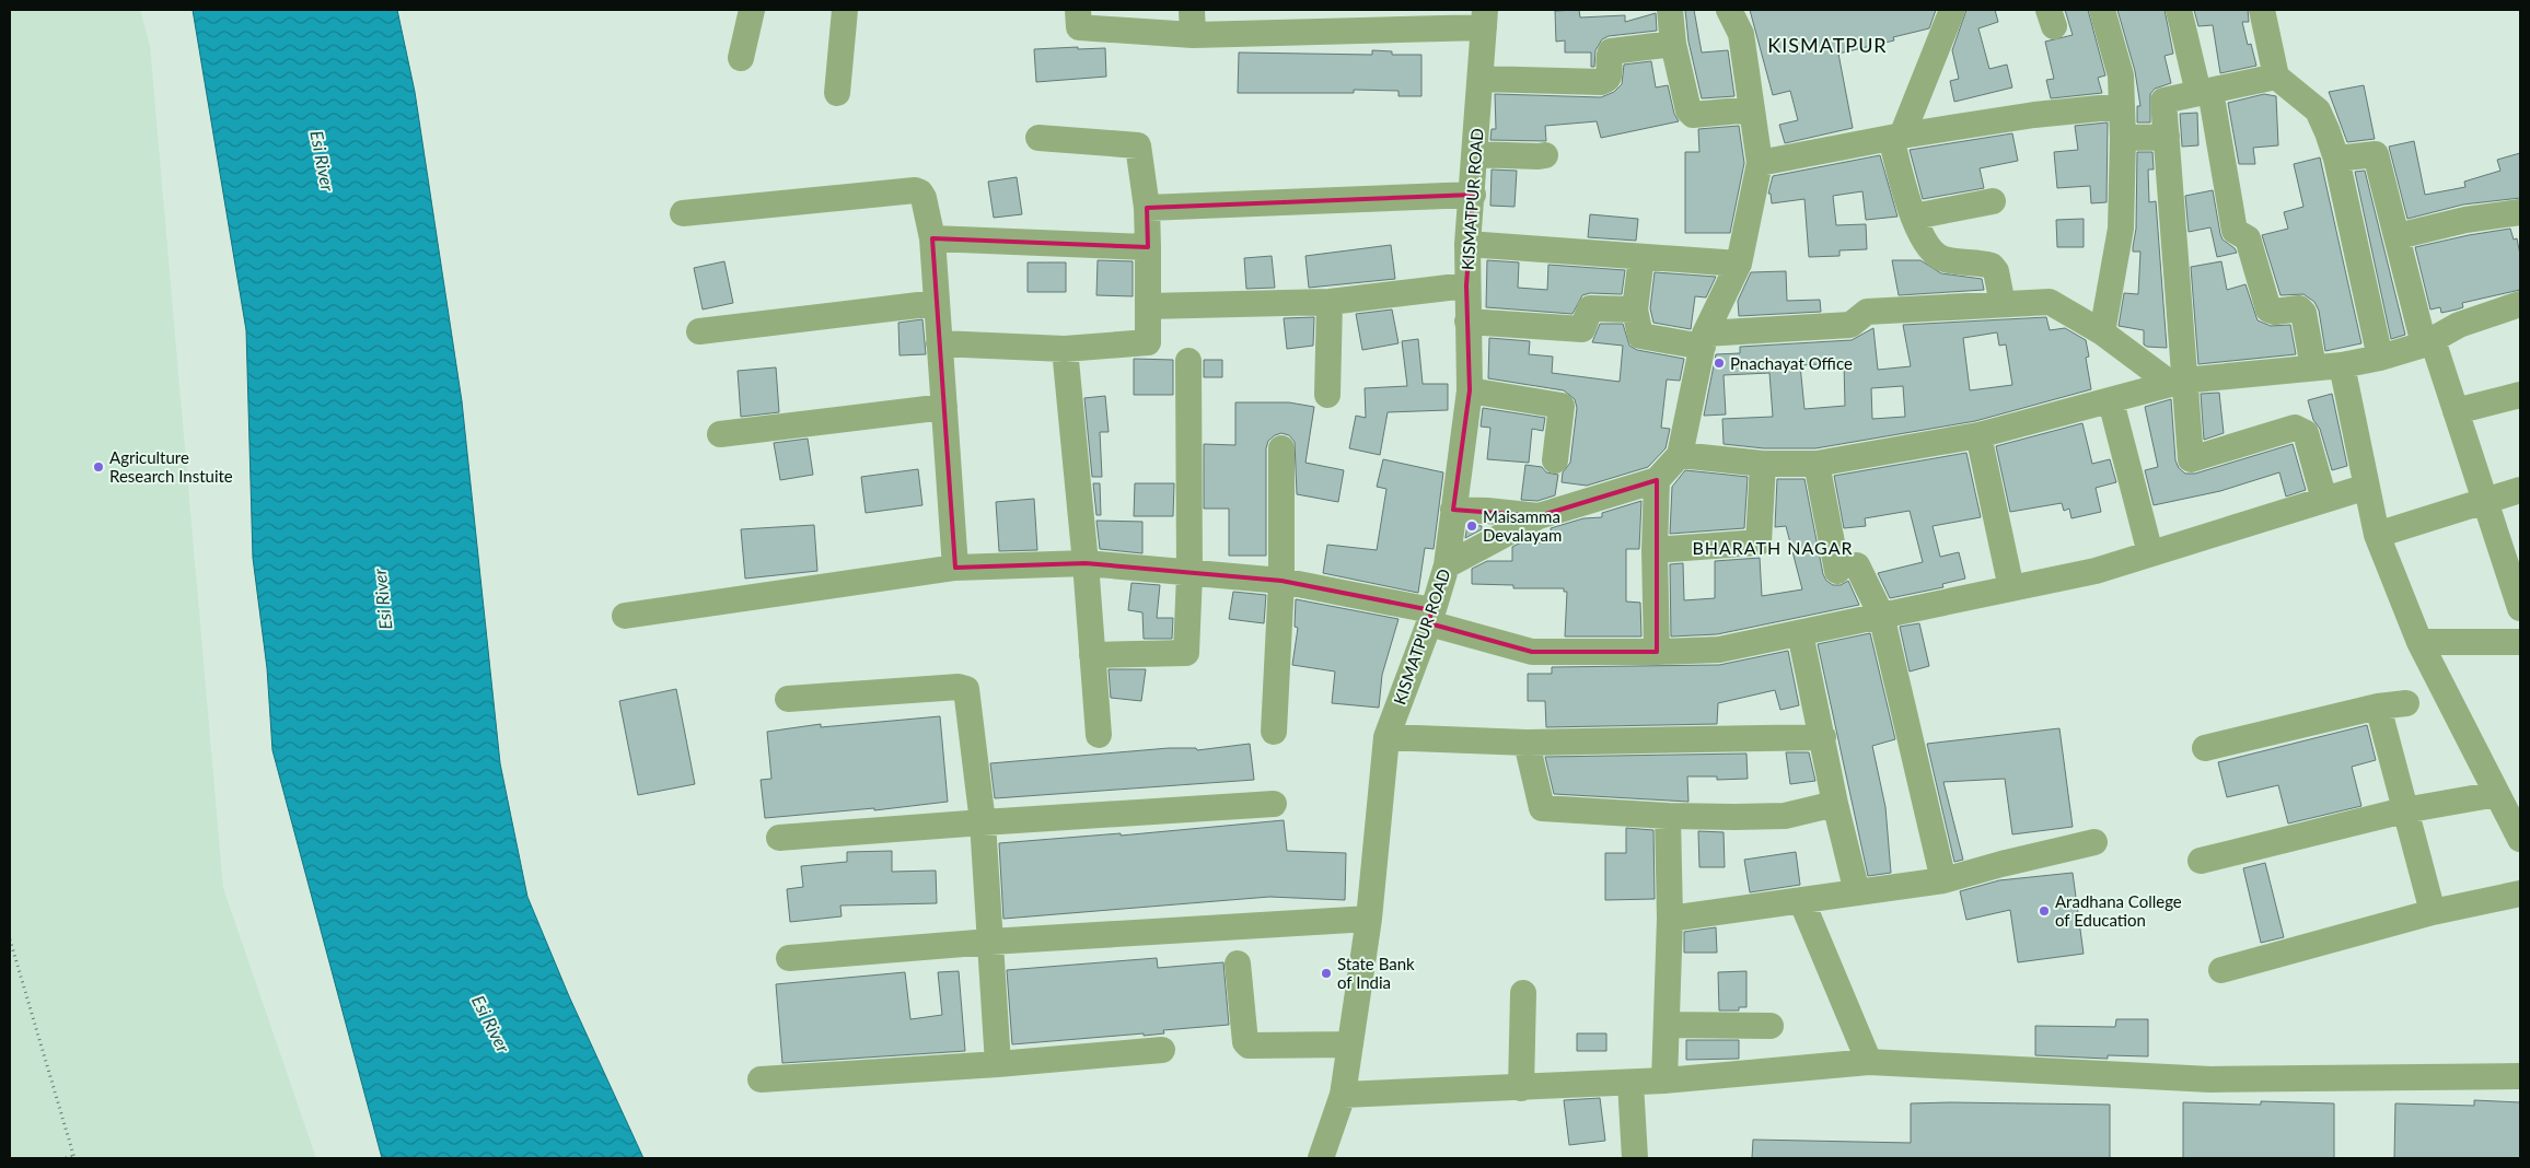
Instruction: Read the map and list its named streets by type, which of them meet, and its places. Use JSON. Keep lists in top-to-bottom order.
{
  "streets": {
    "street": ["KISMATPUR ROAD"]
  },
  "districts": ["KISMATPUR", "BHARATH NAGAR"],
  "water": ["Esi River"],
  "places": [
    "Pnachayat Office",
    "Agriculture Research Instuite",
    "Maisamma Devalayam",
    "Aradhana College of Education",
    "State Bank of India"
  ]
}
